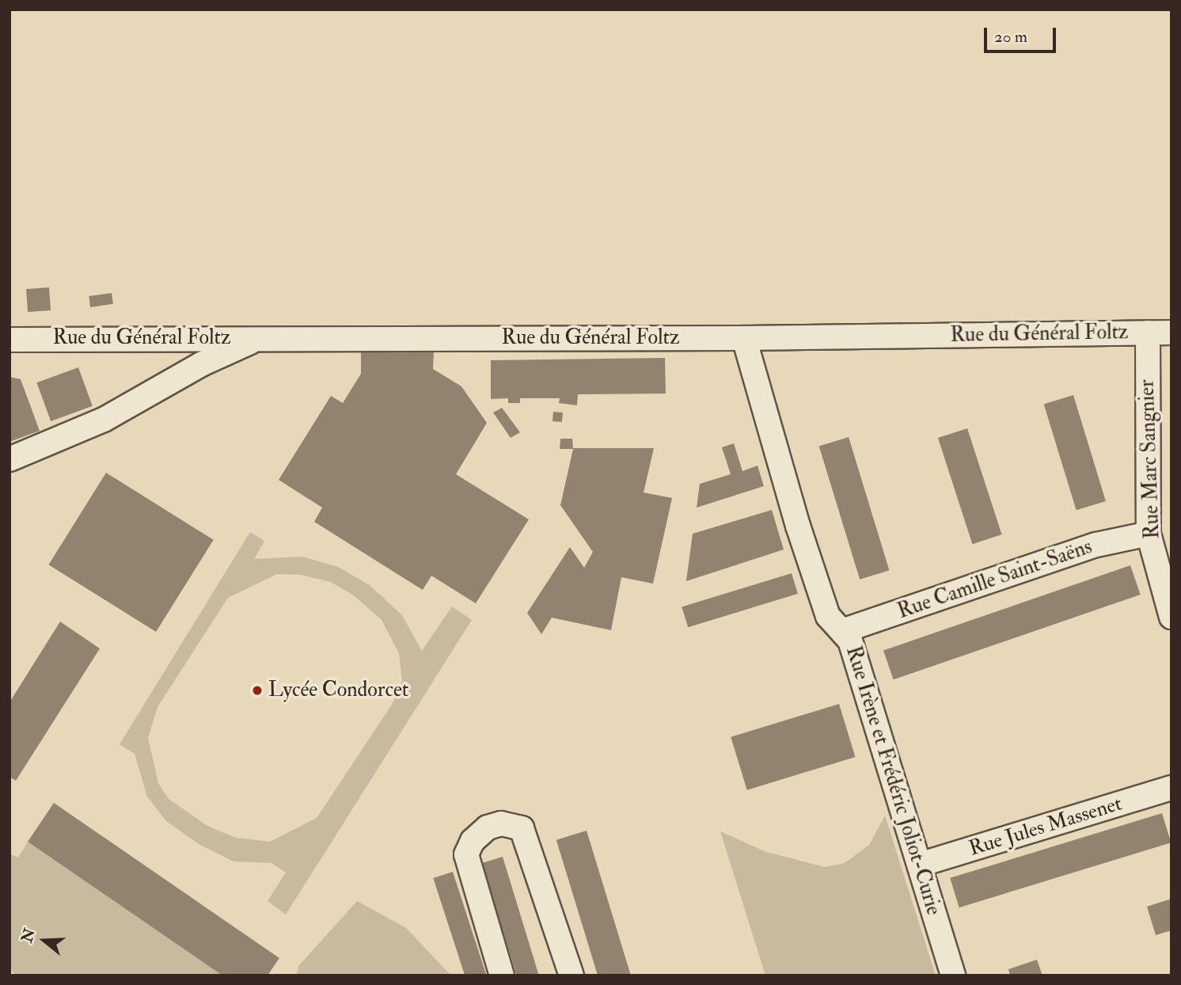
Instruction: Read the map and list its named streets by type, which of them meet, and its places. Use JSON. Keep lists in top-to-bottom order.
{
  "streets": {
    "street": [
      "Rue du Général Foltz",
      "Rue Marc Sangnier",
      "Rue Camille Saint-Saëns",
      "Rue Irène et Frédéric Joliot-Curie",
      "Rue Jules Massenet"
    ]
  },
  "crossings": [
    ["Rue du Général Foltz", "Rue Marc Sangnier"],
    ["Rue du Général Foltz", "Rue Irène et Frédéric Joliot-Curie"],
    ["Rue Marc Sangnier", "Rue Camille Saint-Saëns"],
    ["Rue Camille Saint-Saëns", "Rue Irène et Frédéric Joliot-Curie"],
    ["Rue Irène et Frédéric Joliot-Curie", "Rue Jules Massenet"]
  ],
  "places": ["Lycée Condorcet"],
  "scale_bar": "20 m",
  "north": "left"
}
